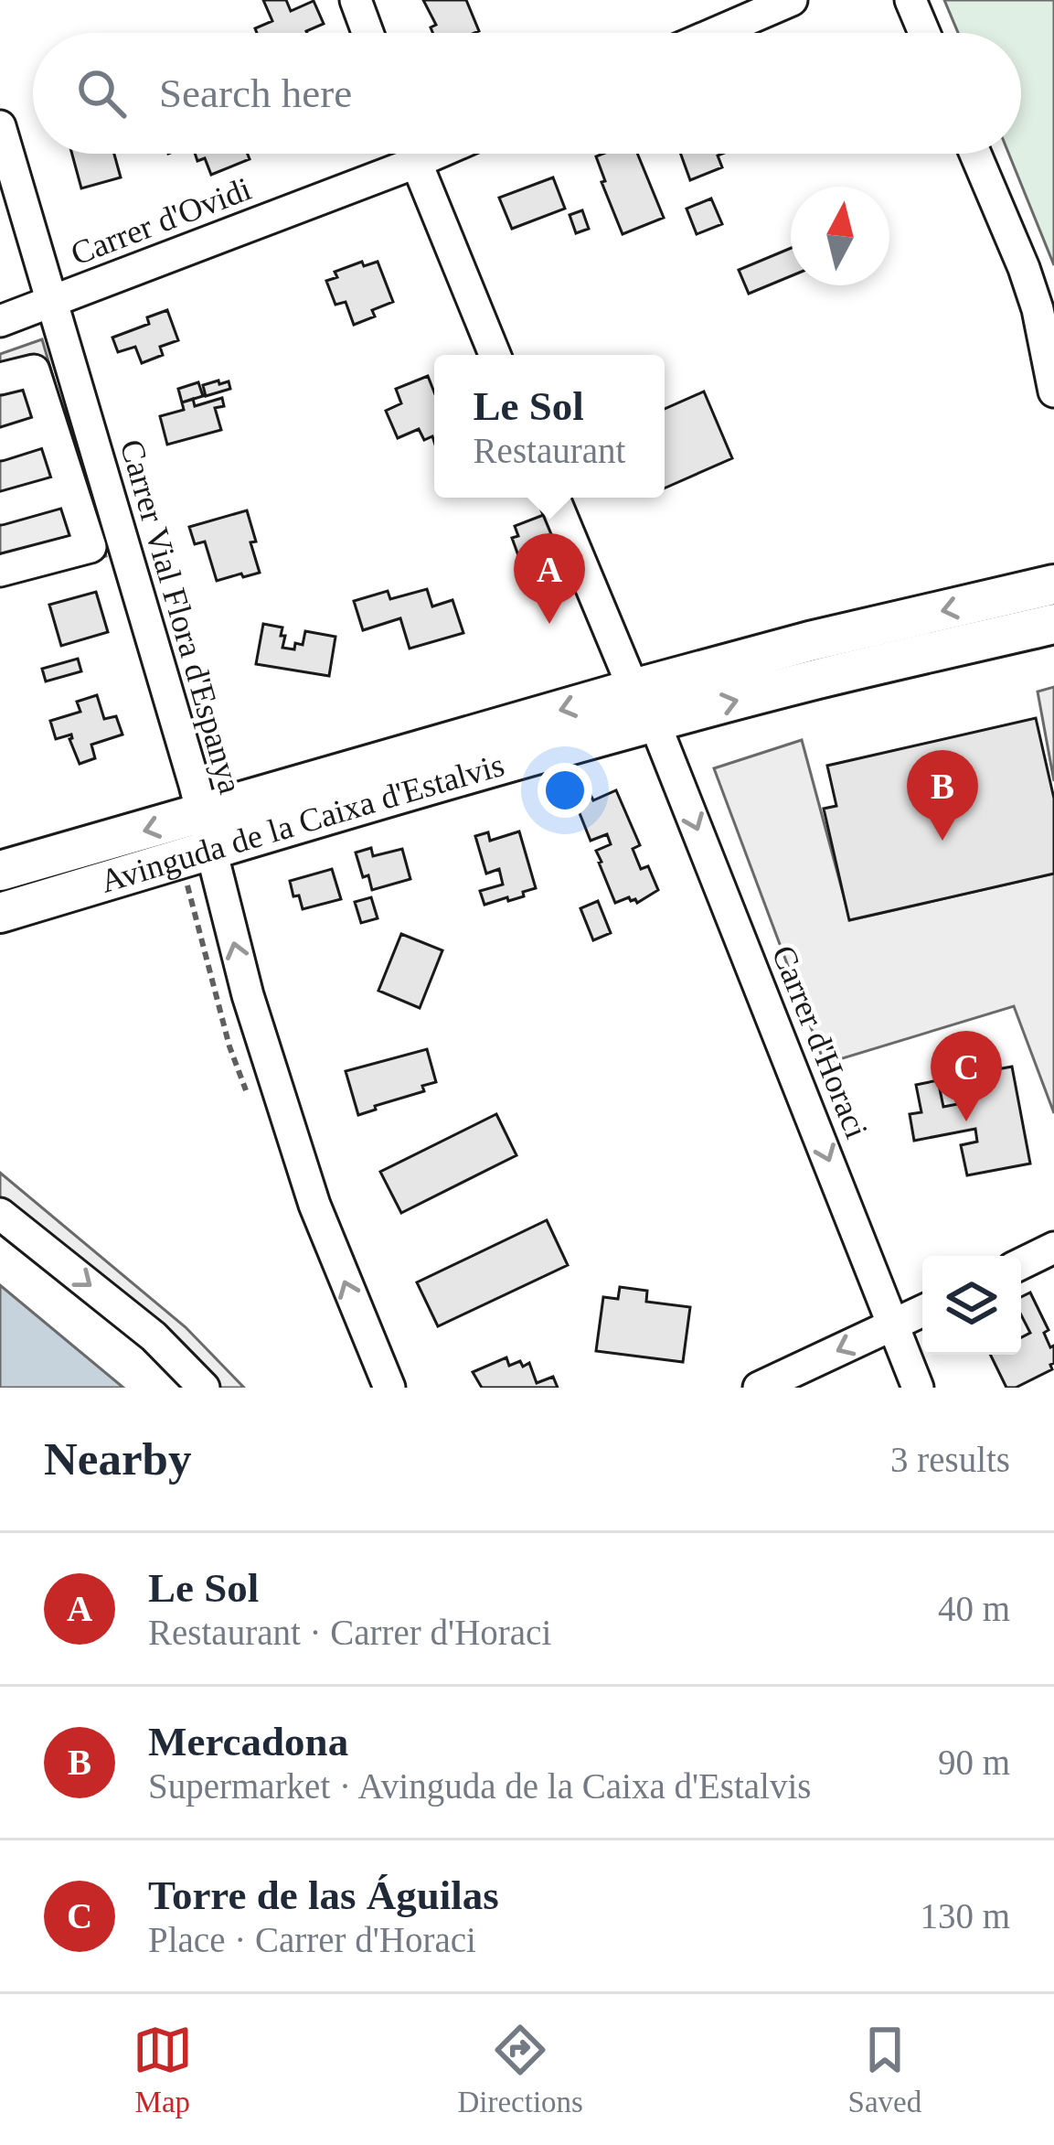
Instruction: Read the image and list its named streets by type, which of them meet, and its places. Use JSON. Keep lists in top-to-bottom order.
{
  "streets": {
    "main road": ["Avinguda de la Caixa d'Estalvis"],
    "street": ["Carrer d'Ovidi", "Carrer Vial Flora d'Espanya", "Carrer d'Horaci"]
  },
  "crossings": [
    ["Carrer d'Ovidi", "Carrer Vial Flora d'Espanya"],
    ["Carrer Vial Flora d'Espanya", "Avinguda de la Caixa d'Estalvis"],
    ["Avinguda de la Caixa d'Estalvis", "Carrer d'Horaci"]
  ],
  "one_way": ["Carrer Vial Flora d'Espanya", "Carrer d'Horaci"],
  "north": "top",
  "page": {
    "search": "Search here",
    "popup": ["Le Sol", "Restaurant"],
    "pins": ["A", "B", "C"],
    "heading": ["Nearby", "3 results"],
    "list": [
      {
        "mark": "A",
        "name": "Le Sol",
        "note": "Restaurant · Carrer d'Horaci",
        "value": "40 m"
      },
      {
        "mark": "B",
        "name": "Mercadona",
        "note": "Supermarket · Avinguda de la Caixa d'Estalvis",
        "value": "90 m"
      },
      {
        "mark": "C",
        "name": "Torre de las Águilas",
        "note": "Place · Carrer d'Horaci",
        "value": "130 m"
      }
    ],
    "nav": ["Map", "Directions", "Saved"]
  }
}
